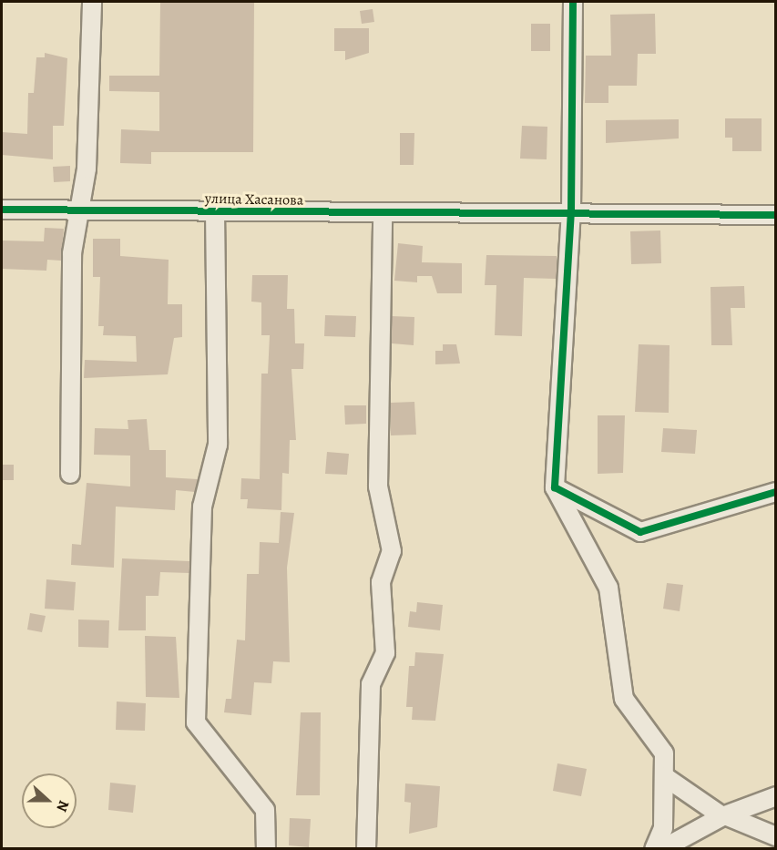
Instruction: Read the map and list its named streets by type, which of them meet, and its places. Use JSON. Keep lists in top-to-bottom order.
{
  "streets": {
    "street": ["улица Хасанова"]
  },
  "north": "right"
}
